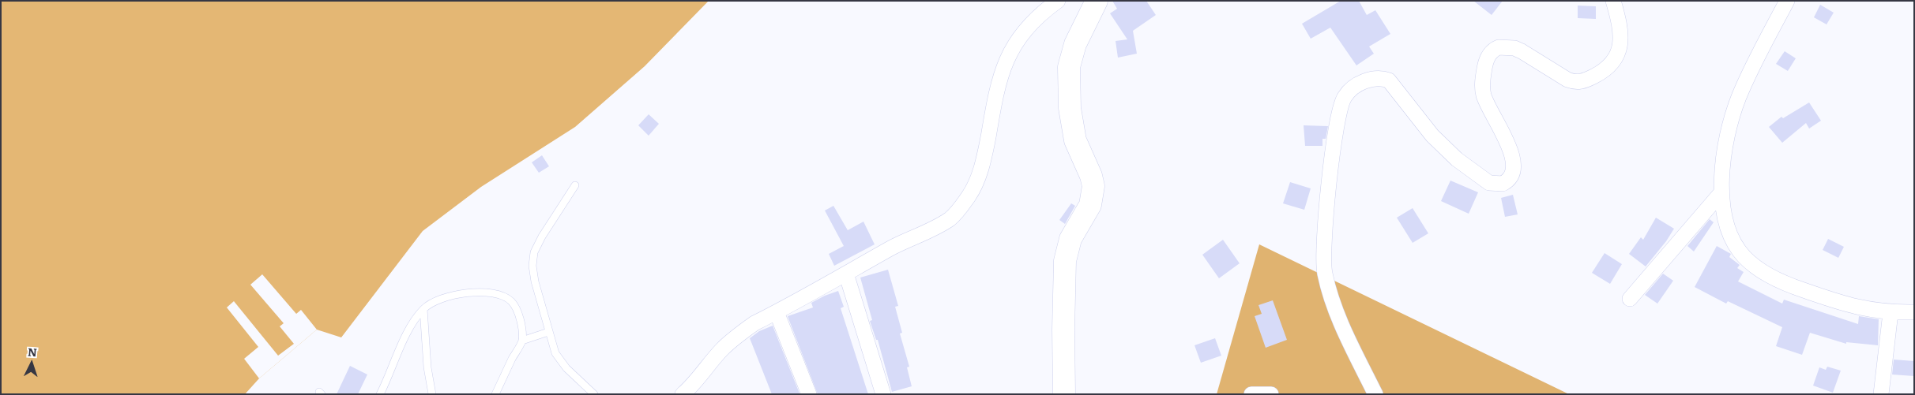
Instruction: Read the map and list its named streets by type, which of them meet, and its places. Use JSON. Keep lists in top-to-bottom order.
{
  "north": "top"
}
